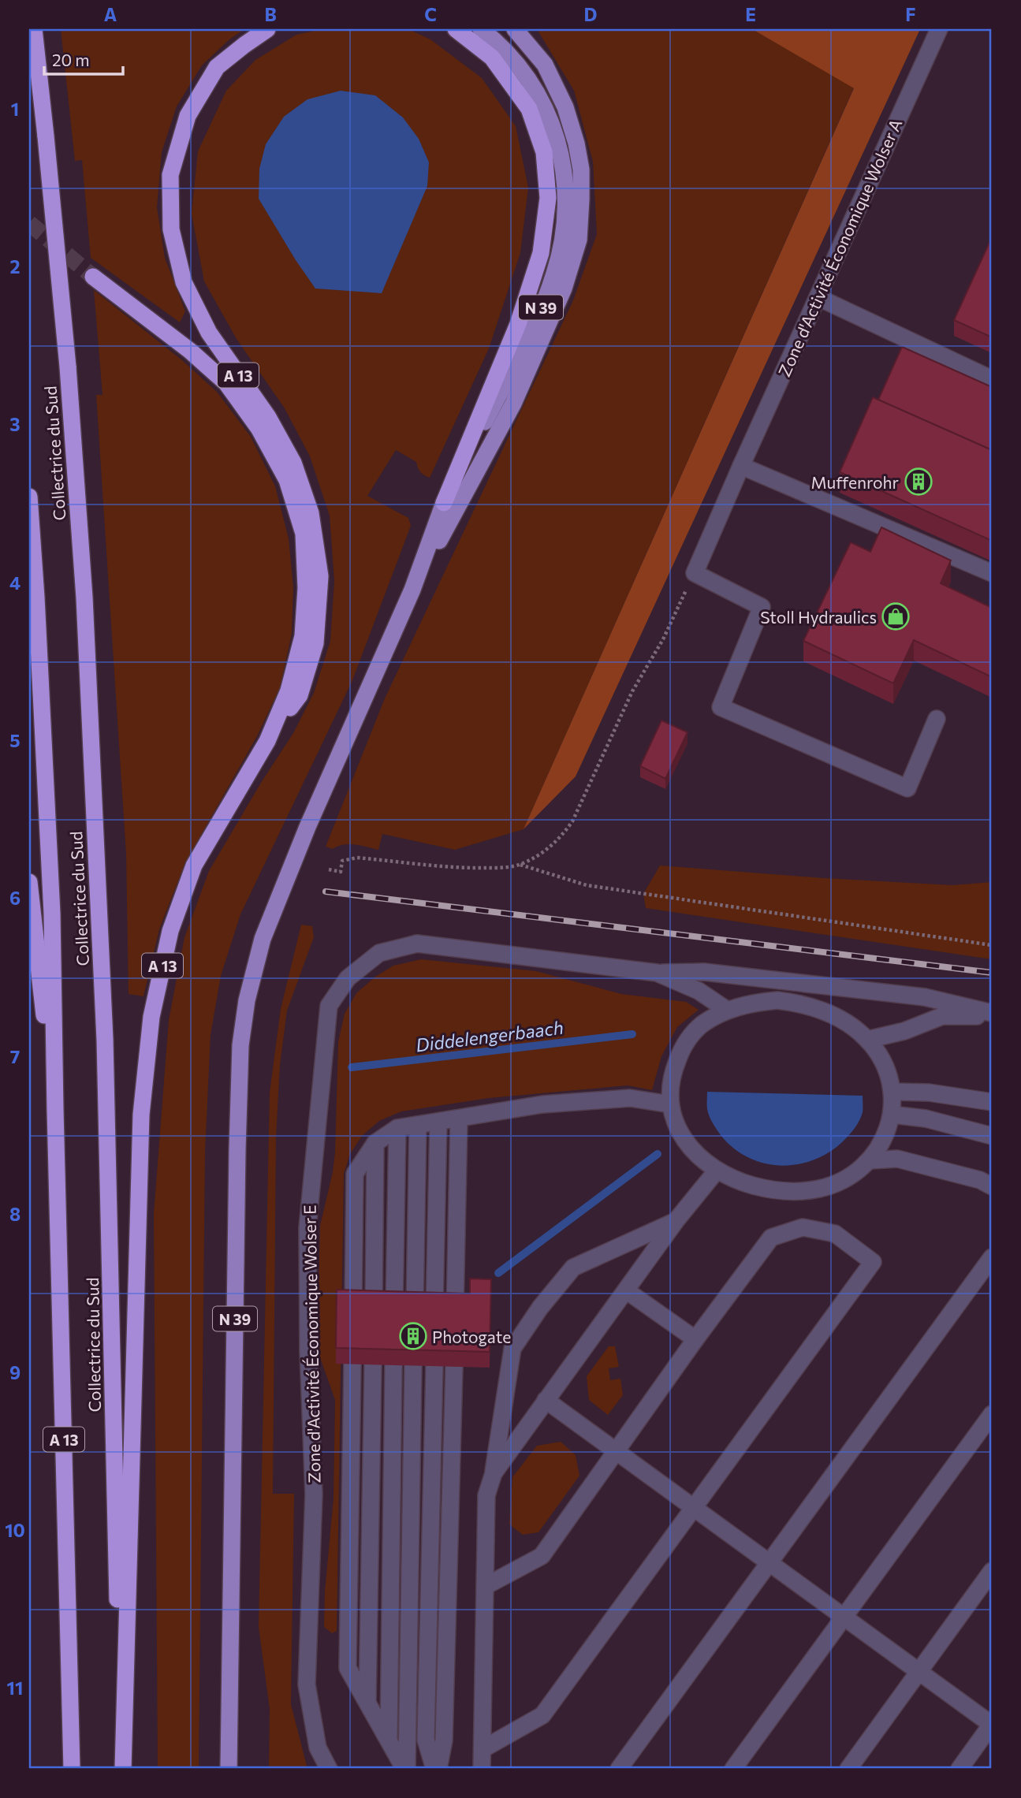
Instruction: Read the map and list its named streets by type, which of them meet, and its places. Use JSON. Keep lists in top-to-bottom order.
{
  "streets": {
    "highway": ["A 13", "Collectrice du Sud"],
    "main road": ["N 39"],
    "lane": ["Zone d'Activité Économique Wolser A", "Zone d'Activité Économique Wolser E"]
  },
  "crossings": [
    ["A 13", "Collectrice du Sud"]
  ],
  "water": ["Diddelengerbaach"],
  "places": {
    "building": ["Muffenrohr", "Photogate"],
    "shop": ["Stoll Hydraulics"]
  },
  "scale_bar": "20 m",
  "grid": {
    "columns": [
      "A",
      "B",
      "C",
      "D",
      "E",
      "F"
    ],
    "rows": [
      "1",
      "2",
      "3",
      "4",
      "5",
      "6",
      "7",
      "8",
      "9",
      "10",
      "11"
    ]
  }
}
